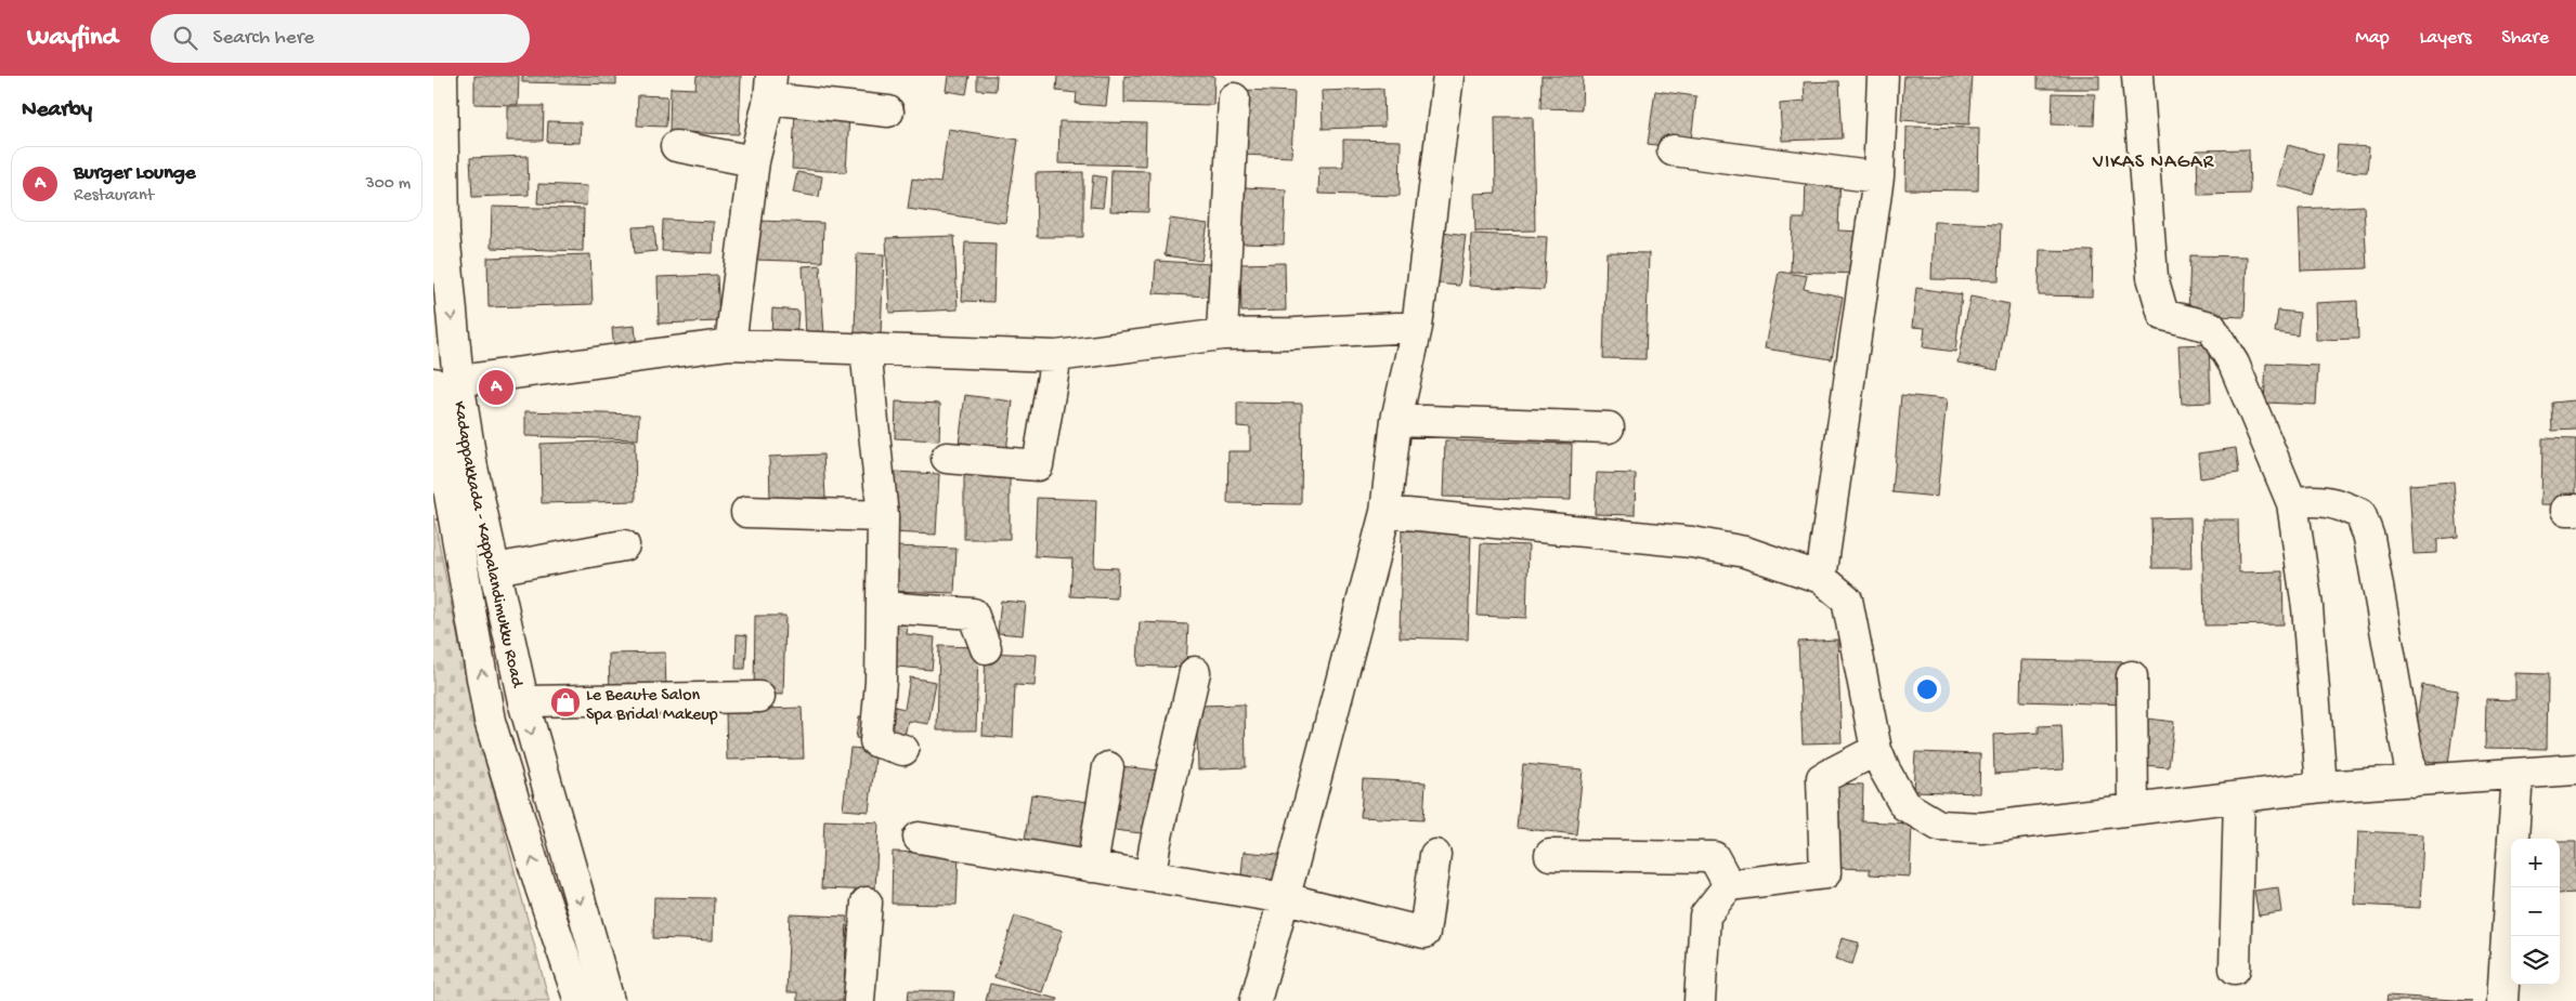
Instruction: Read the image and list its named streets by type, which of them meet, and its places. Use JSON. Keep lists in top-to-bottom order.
{
  "streets": {
    "street": ["Kadappakkada - Kappalandimukku Road"]
  },
  "districts": ["VIKAS NAGAR"],
  "places": {
    "shop": ["Le Beaute Salon Spa Bridal Makeup"]
  },
  "page": {
    "header": "Wayfind",
    "search": "Search here",
    "nav": ["Map", "Layers", "Share"],
    "heading": "Nearby",
    "list": [
      {
        "mark": "A",
        "name": "Burger Lounge",
        "note": "Restaurant",
        "value": "300 m"
      }
    ],
    "pins": "A",
    "map_buttons": ["+", "−"]
  }
}
